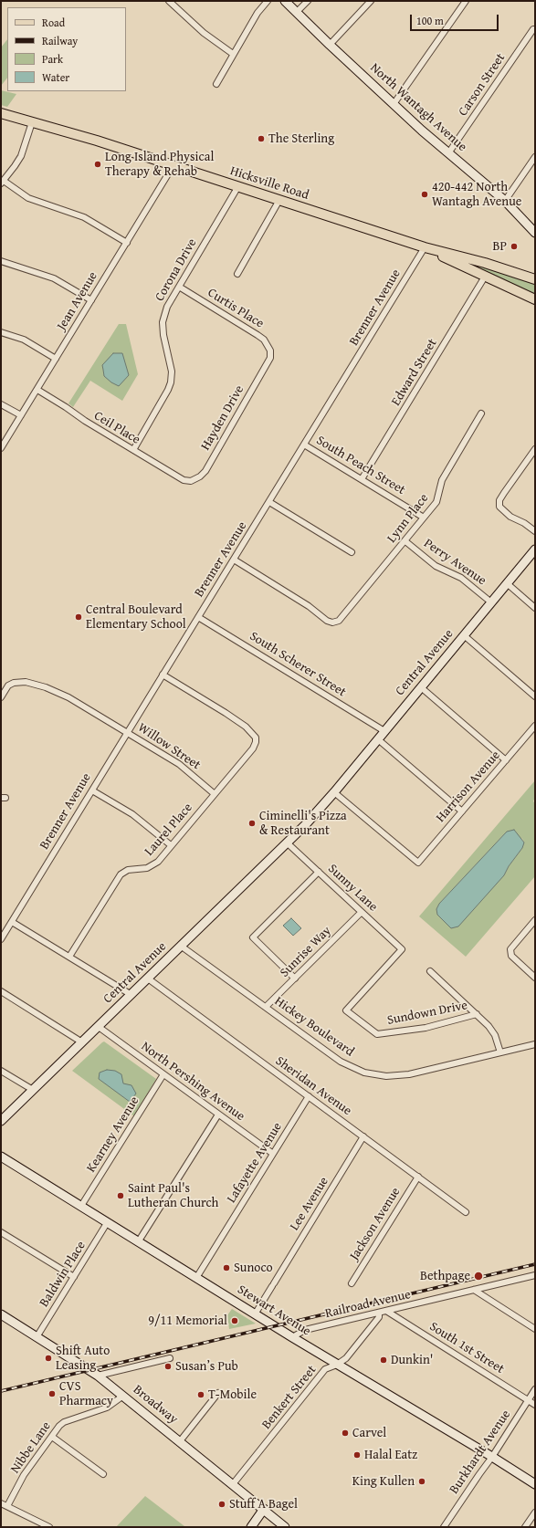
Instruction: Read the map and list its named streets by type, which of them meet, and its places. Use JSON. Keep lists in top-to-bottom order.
{
  "streets": {
    "main road": [
      "North Wantagh Avenue",
      "Hicksville Road",
      "Central Avenue",
      "Stewart Avenue",
      "Broadway"
    ],
    "street": [
      "Carson Street",
      "Corona Drive",
      "Jean Avenue",
      "Brenner Avenue",
      "Curtis Place",
      "Edward Street",
      "Hayden Drive",
      "Ceil Place",
      "South Peach Street",
      "Lynn Place",
      "Perry Avenue",
      "South Scherer Street",
      "Willow Street",
      "Harrison Avenue",
      "Laurel Place",
      "Sunny Lane",
      "Sunrise Way",
      "Sundown Drive",
      "Hickey Boulevard",
      "North Pershing Avenue",
      "Sheridan Avenue",
      "Kearney Avenue",
      "Lafayette Avenue",
      "Lee Avenue",
      "Jackson Avenue",
      "Baldwin Place",
      "Railroad Avenue",
      "South 1st Street",
      "Benkert Street",
      "Nibbe Lane",
      "Burkhardt Avenue"
    ]
  },
  "crossings": [
    ["Carson Street", "North Wantagh Avenue"],
    ["Hicksville Road", "Corona Drive"],
    ["Hicksville Road", "Jean Avenue"],
    ["Hicksville Road", "Brenner Avenue"],
    ["Hicksville Road", "Edward Street"],
    ["Corona Drive", "Curtis Place"],
    ["Corona Drive", "Ceil Place"],
    ["Jean Avenue", "Ceil Place"],
    ["Brenner Avenue", "South Peach Street"],
    ["Brenner Avenue", "Lynn Place"],
    ["Brenner Avenue", "South Scherer Street"],
    ["Brenner Avenue", "Willow Street"],
    ["Brenner Avenue", "Laurel Place"],
    ["Curtis Place", "Hayden Drive"],
    ["Edward Street", "South Peach Street"],
    ["Hayden Drive", "Ceil Place"],
    ["South Peach Street", "Lynn Place"],
    ["Lynn Place", "Perry Avenue"],
    ["Perry Avenue", "Central Avenue"],
    ["Central Avenue", "South Scherer Street"],
    ["Central Avenue", "Harrison Avenue"],
    ["Central Avenue", "Sunny Lane"],
    ["Central Avenue", "Hickey Boulevard"],
    ["Central Avenue", "North Pershing Avenue"],
    ["Central Avenue", "Sheridan Avenue"],
    ["Willow Street", "Laurel Place"],
    ["Sunny Lane", "Sunrise Way"],
    ["Sunny Lane", "Sundown Drive"],
    ["Sunrise Way", "Hickey Boulevard"],
    ["North Pershing Avenue", "Kearney Avenue"],
    ["North Pershing Avenue", "Lafayette Avenue"],
    ["Sheridan Avenue", "Lafayette Avenue"],
    ["Sheridan Avenue", "Lee Avenue"],
    ["Sheridan Avenue", "Jackson Avenue"],
    ["Kearney Avenue", "Stewart Avenue"],
    ["Lafayette Avenue", "Stewart Avenue"],
    ["Lee Avenue", "Stewart Avenue"],
    ["Baldwin Place", "Stewart Avenue"],
    ["Baldwin Place", "Broadway"],
    ["Railroad Avenue", "Stewart Avenue"],
    ["Railroad Avenue", "South 1st Street"],
    ["Railroad Avenue", "Benkert Street"],
    ["Stewart Avenue", "Benkert Street"],
    ["Stewart Avenue", "Burkhardt Avenue"],
    ["South 1st Street", "Burkhardt Avenue"],
    ["Benkert Street", "Broadway"],
    ["Broadway", "Nibbe Lane"]
  ],
  "places": [
    "The Sterling",
    "Long Island Physical Therapy & Rehab",
    "420-442 North Wantagh Avenue",
    "BP",
    "Central Boulevard Elementary School",
    "Ciminelli's Pizza & Restaurant",
    "Saint Paul's Lutheran Church",
    "Sunoco",
    "Bethpage",
    "9/11 Memorial",
    "Shift Auto Leasing",
    "Dunkin'",
    "Susan’s Pub",
    "CVS Pharmacy",
    "T-Mobile",
    "Carvel",
    "Halal Eatz",
    "King Kullen",
    "Stuff A Bagel"
  ],
  "legend": [
    "Road",
    "Railway",
    "Park",
    "Water"
  ],
  "scale_bar": "100 m"
}
